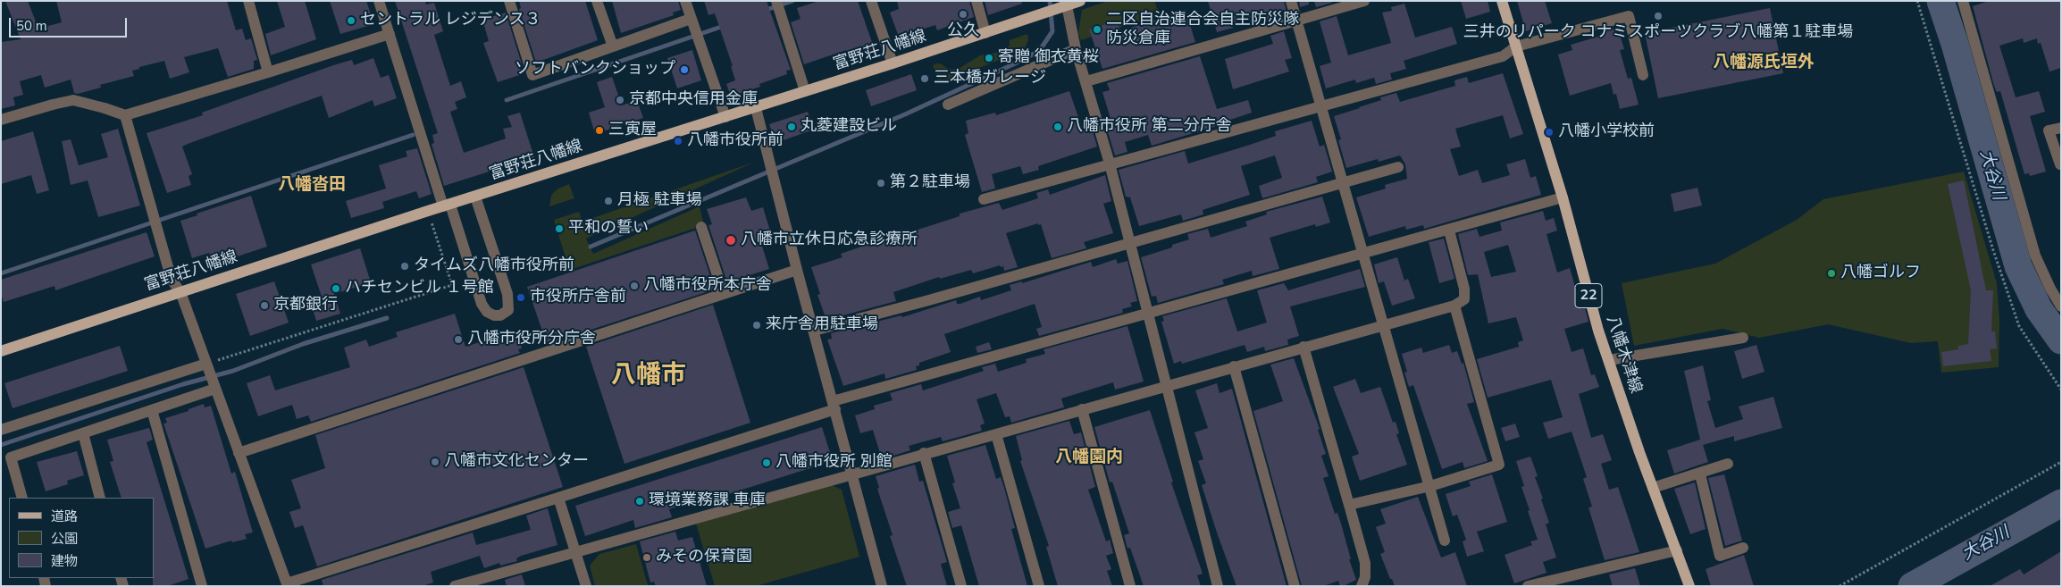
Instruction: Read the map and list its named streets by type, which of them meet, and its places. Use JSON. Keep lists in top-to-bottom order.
{
  "streets": {
    "main road": ["富野荘八幡線", "22", "八幡木津線"]
  },
  "districts": [
    "八幡源氏垣外",
    "八幡沓田",
    "八幡市",
    "八幡園内"
  ],
  "water": ["大谷川"],
  "places": [
    "公久",
    "三井のリパーク コナミスポーツクラブ八幡第１駐車場",
    "セントラル レジデンス３",
    "二区自治連合会自主防災隊 防災倉庫",
    "寄贈 御衣黄桜",
    "ソフトバンクショップ",
    "三本橋ガレージ",
    "京都中央信用金庫",
    "丸菱建設ビル",
    "八幡市役所 第二分庁舎",
    "三寅屋",
    "八幡小学校前",
    "八幡市役所前",
    "第２駐車場",
    "月極 駐車場",
    "平和の誓い",
    "八幡市立休日応急診療所",
    "タイムズ八幡市役所前",
    "八幡ゴルフ",
    "八幡市役所本庁舎",
    "ハチセンビル １号館",
    "市役所庁舎前",
    "京都銀行",
    "来庁舎用駐車場",
    "八幡市役所分庁舎",
    "八幡市文化センター",
    "八幡市役所 別館",
    "環境業務課 車庫",
    "みその保育園"
  ],
  "legend": ["道路", "公園", "建物"],
  "scale_bar": "50 m"
}
